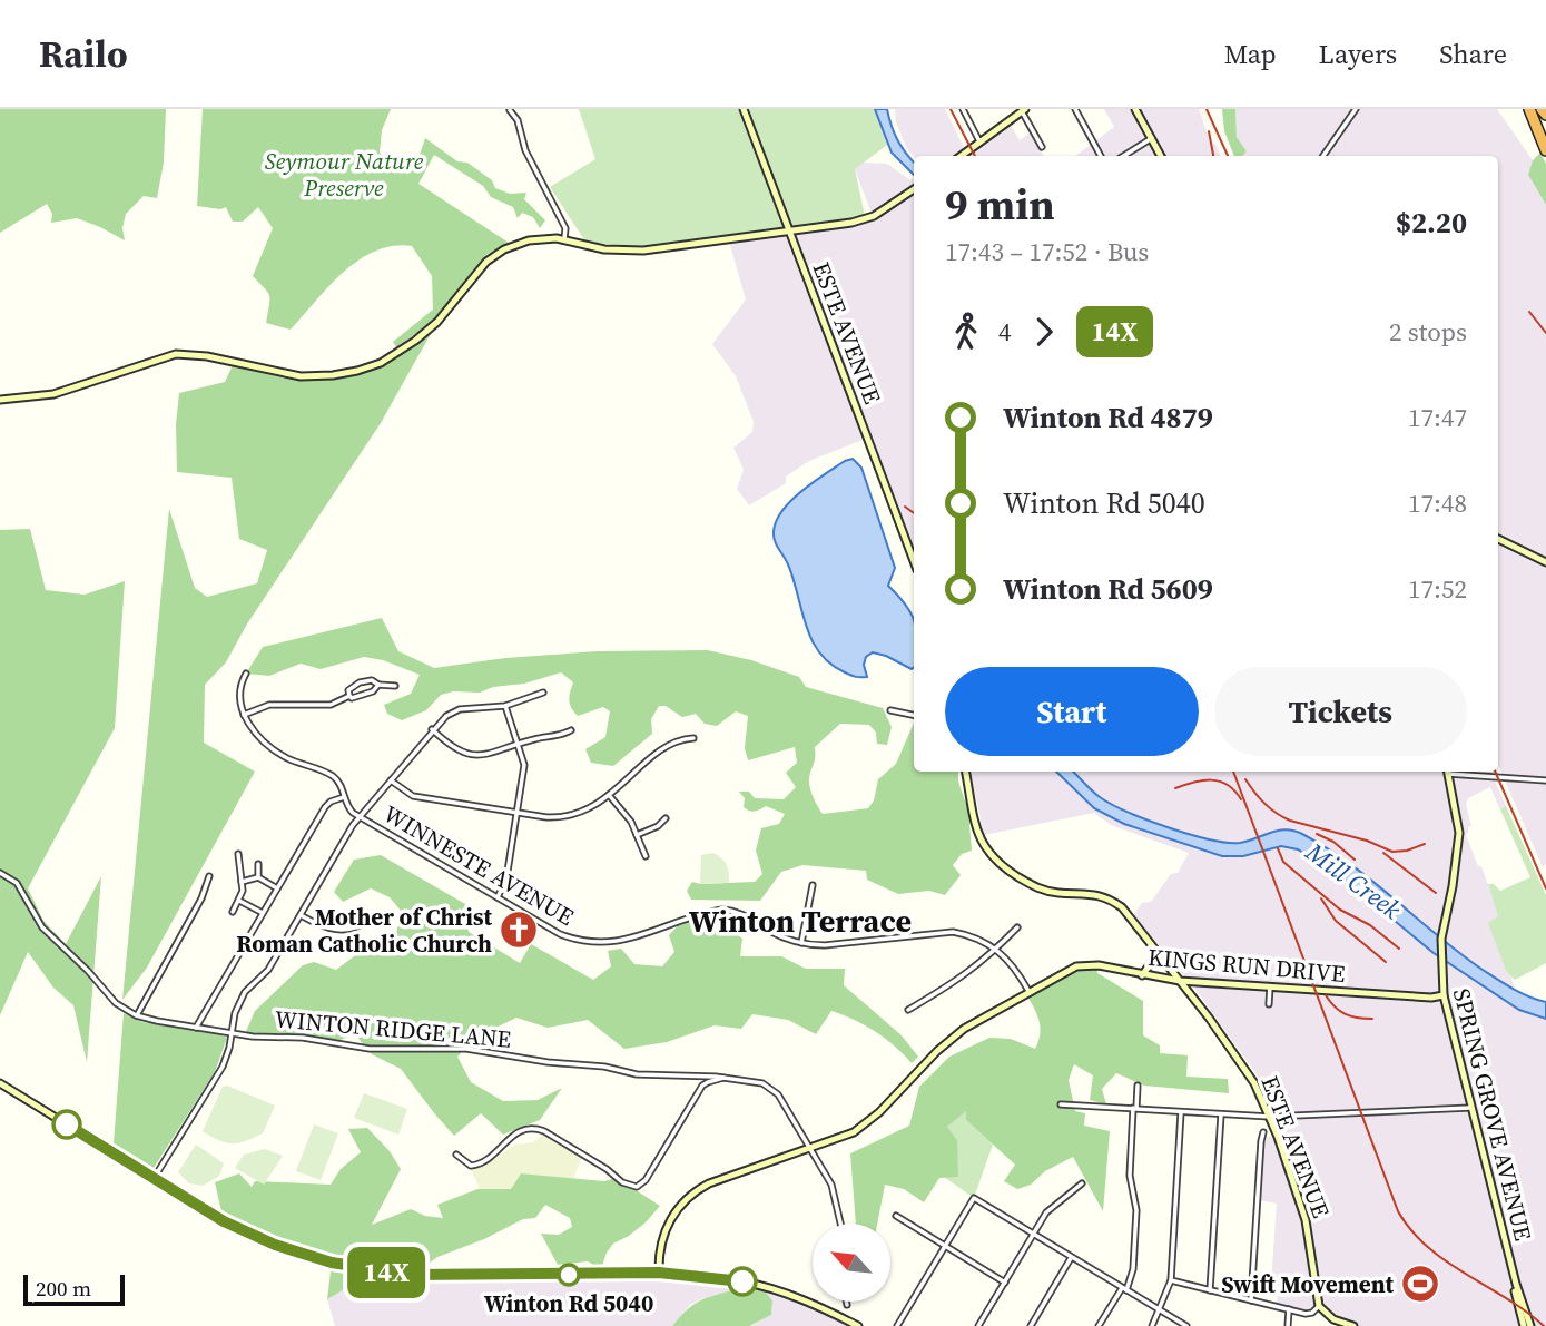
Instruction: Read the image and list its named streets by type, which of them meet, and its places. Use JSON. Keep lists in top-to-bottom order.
{
  "streets": {
    "main road": ["ESTE AVENUE", "KINGS RUN DRIVE", "SPRING GROVE AVENUE"],
    "street": ["WINNESTE AVENUE", "WINTON RIDGE LANE"]
  },
  "crossings": [
    ["ESTE AVENUE", "KINGS RUN DRIVE"],
    ["WINNESTE AVENUE", "KINGS RUN DRIVE"],
    ["KINGS RUN DRIVE", "WINTON RIDGE LANE"],
    ["KINGS RUN DRIVE", "SPRING GROVE AVENUE"]
  ],
  "districts": ["Winton Terrace"],
  "water": ["Mill Creek"],
  "parks": ["Seymour Nature Preserve"],
  "places": {
    "church": ["Mother of Christ Roman Catholic Church"],
    "other": ["Winton Rd 5040"],
    "sports": ["Swift Movement"]
  },
  "lines": ["bus line 14X"],
  "scale_bar": "200 m",
  "north": "top left",
  "page": {
    "header": "Railo",
    "nav": ["Map", "Layers", "Share"],
    "on_map": "14X",
    "heading": ["9 min", "17:43 – 17:52 · Bus", "$2.20"],
    "legs": ["4", "14X", "2 stops"],
    "list": [
      {
        "name": "Winton Rd 4879",
        "value": "17:47"
      },
      {
        "name": "Winton Rd 5040",
        "value": "17:48"
      },
      {
        "name": "Winton Rd 5609",
        "value": "17:52"
      }
    ],
    "buttons": ["Start", "Tickets"],
    "scale": "200 m"
  }
}
